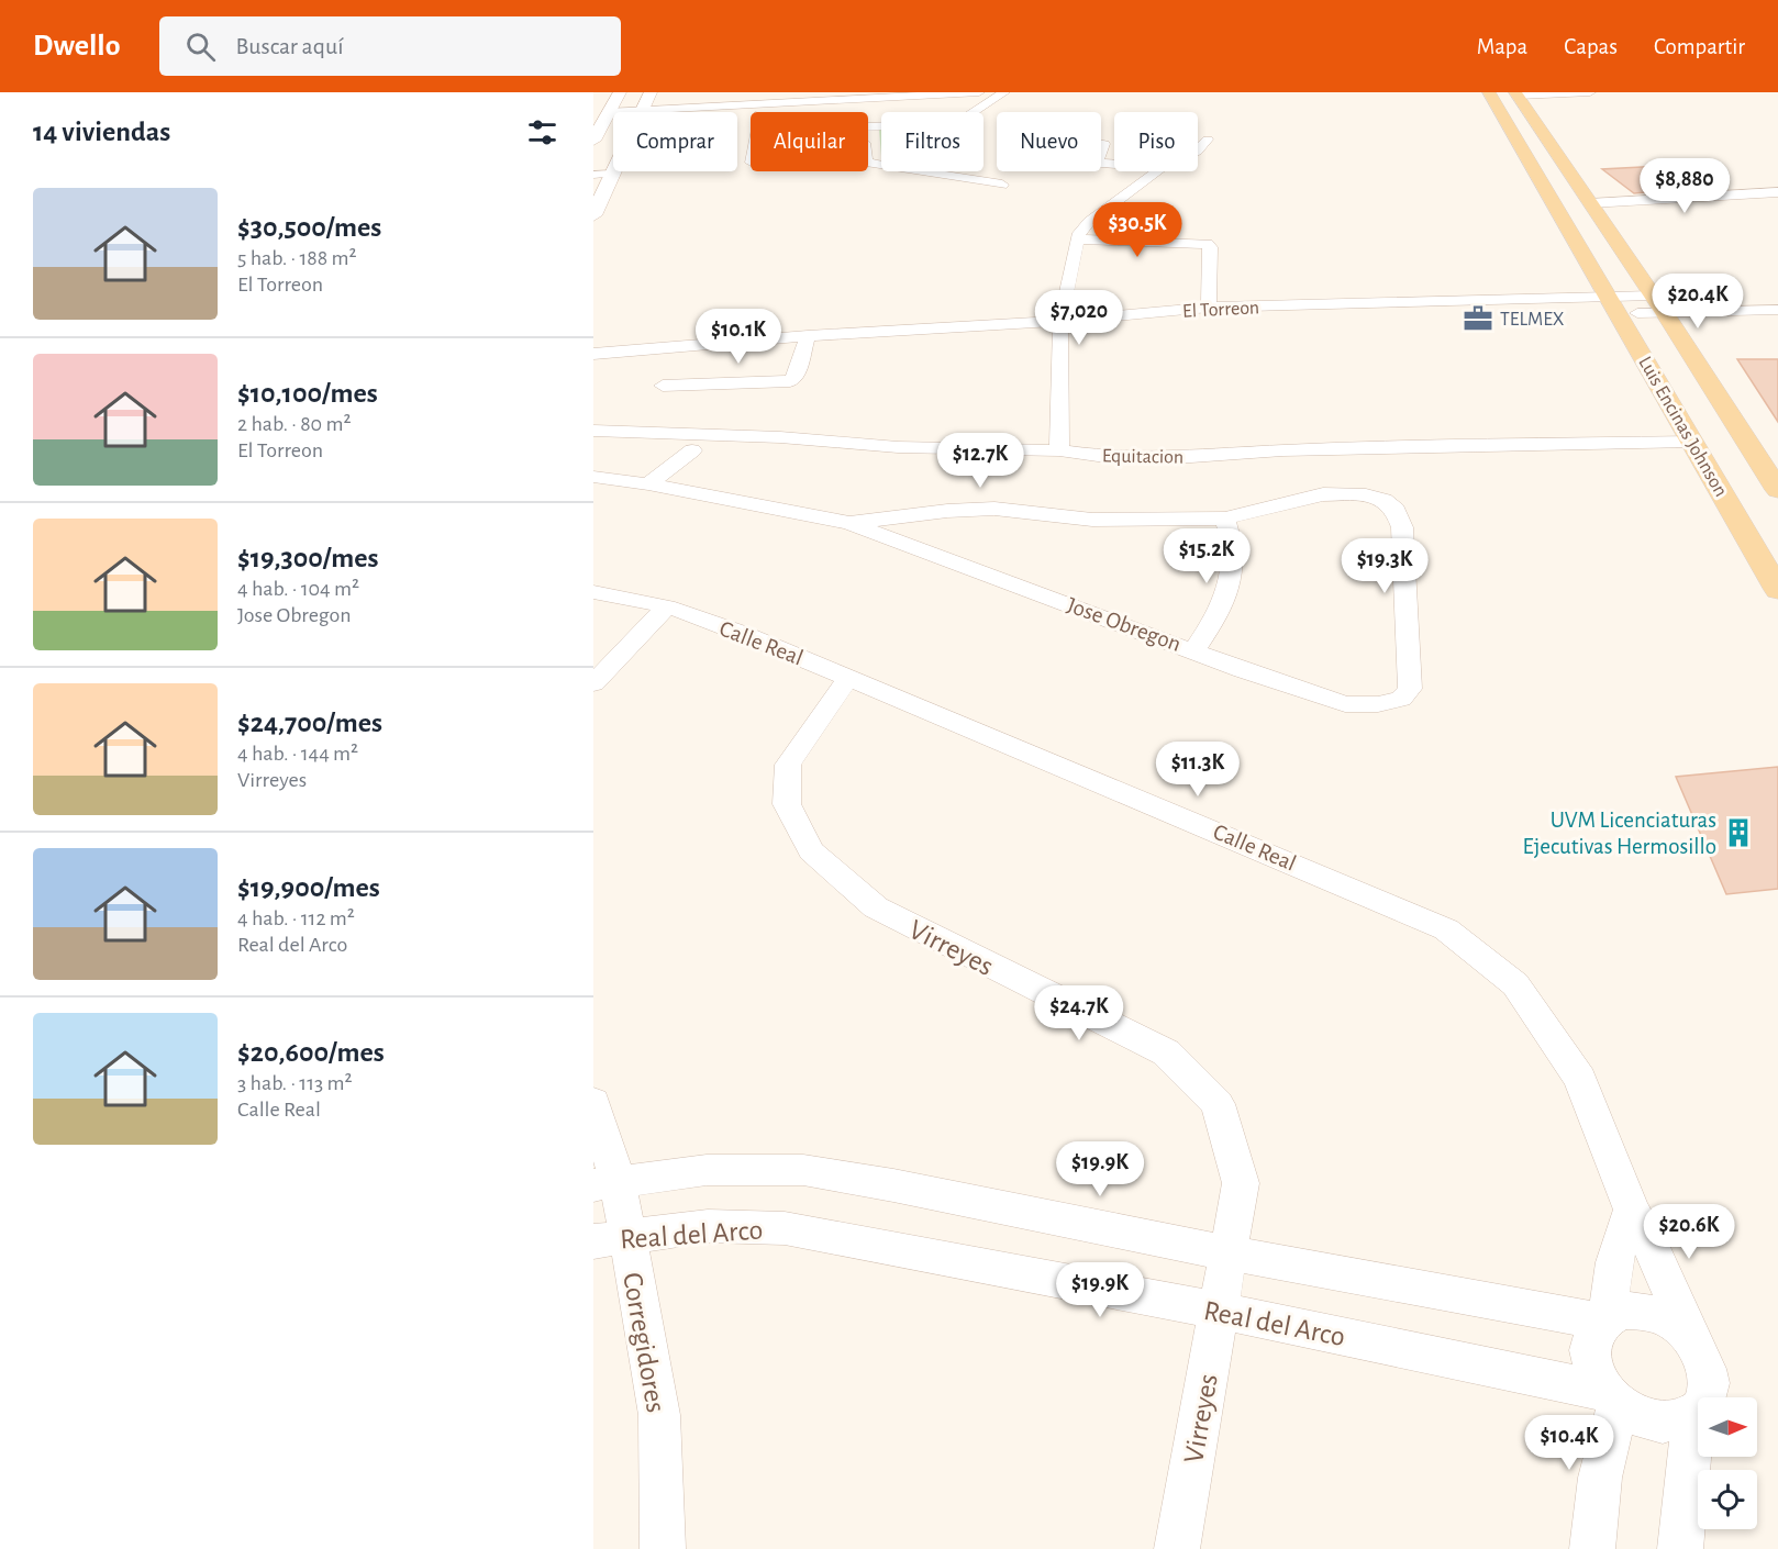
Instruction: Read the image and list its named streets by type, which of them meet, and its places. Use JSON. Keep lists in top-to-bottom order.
{
  "streets": {
    "main road": ["Luis Encinas Johnson"],
    "street": [
      "El Torreon",
      "Equitacion",
      "Jose Obregon",
      "Calle Real",
      "Virreyes",
      "Real del Arco",
      "Corregidores"
    ]
  },
  "crossings": [
    ["El Torreon", "Luis Encinas Johnson"],
    ["Luis Encinas Johnson", "Equitacion"],
    ["Calle Real", "Virreyes"],
    ["Calle Real", "Real del Arco"],
    ["Virreyes", "Real del Arco"],
    ["Real del Arco", "Corregidores"]
  ],
  "places": {
    "office": ["TELMEX"],
    "building": ["UVM Licenciaturas Ejecutivas Hermosillo"]
  },
  "north": "right",
  "page": {
    "header": "Dwello",
    "search": "Buscar aquí",
    "nav": ["Mapa", "Capas", "Compartir"],
    "heading": "14 viviendas",
    "chip": [
      "Comprar",
      "Alquilar",
      "Filtros",
      "Nuevo",
      "Piso"
    ],
    "price": [
      "$8,880",
      "$30.5K",
      "$20.4K",
      "$7,020",
      "$10.1K",
      "$12.7K",
      "$15.2K",
      "$19.3K",
      "$11.3K",
      "$24.7K",
      "$19.9K",
      "$20.6K",
      "$19.9K",
      "$10.4K"
    ],
    "list": [
      {
        "name": "$30,500/mes",
        "note": "5 hab. · 188 m² · El Torreon"
      },
      {
        "name": "$10,100/mes",
        "note": "2 hab. · 80 m² · El Torreon"
      },
      {
        "name": "$19,300/mes",
        "note": "4 hab. · 104 m² · Jose Obregon"
      },
      {
        "name": "$24,700/mes",
        "note": "4 hab. · 144 m² · Virreyes"
      },
      {
        "name": "$19,900/mes",
        "note": "4 hab. · 112 m² · Real del Arco"
      },
      {
        "name": "$20,600/mes",
        "note": "3 hab. · 113 m² · Calle Real"
      }
    ]
  }
}
